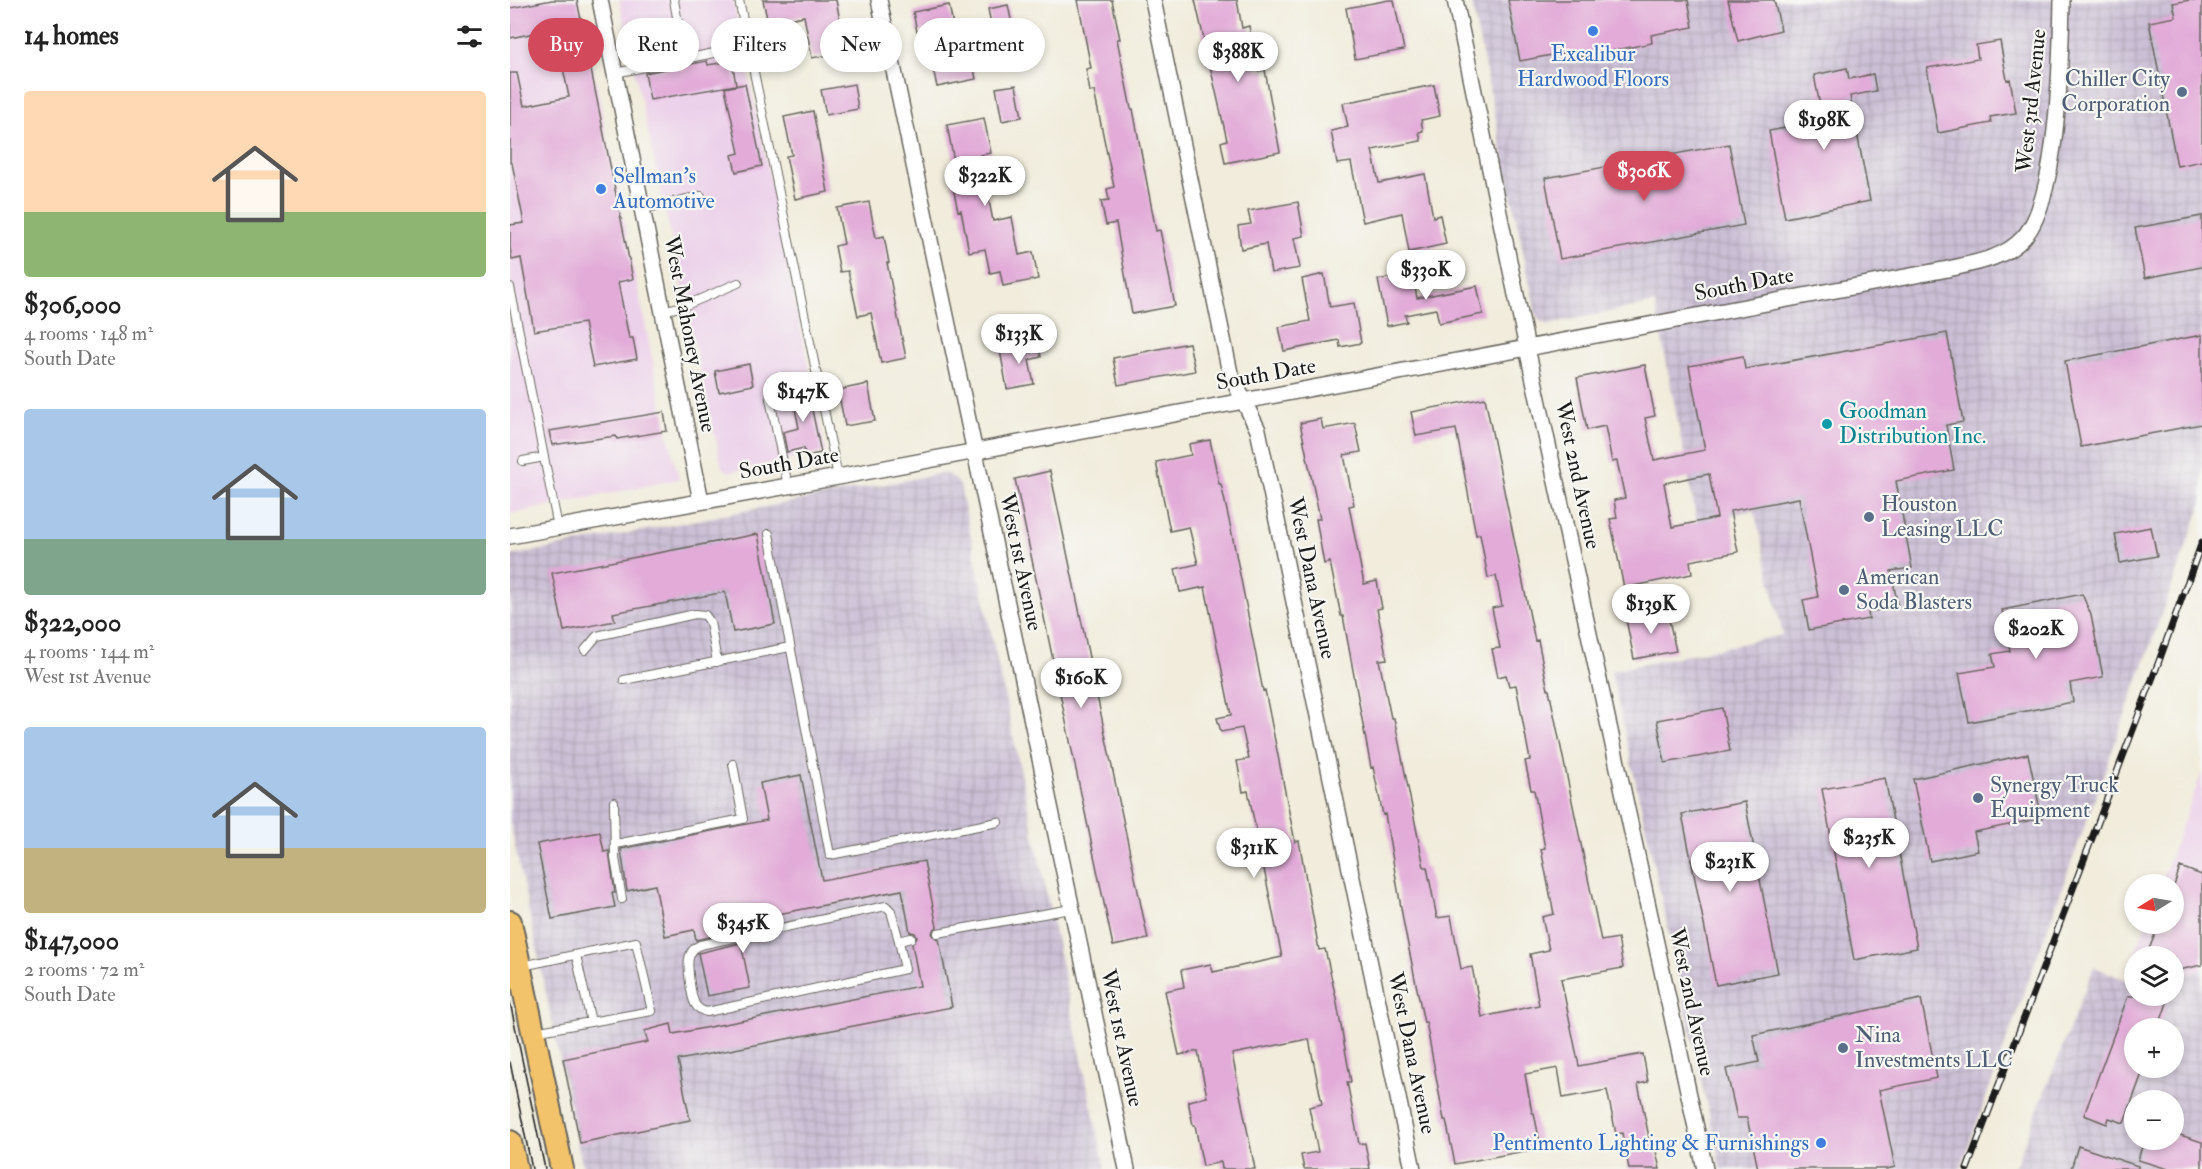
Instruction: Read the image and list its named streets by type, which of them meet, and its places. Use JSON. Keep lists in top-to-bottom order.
{
  "streets": {
    "street": [
      "West 3rd Avenue",
      "South Date",
      "West Mahoney Avenue",
      "West 2nd Avenue",
      "West 1st Avenue",
      "West Dana Avenue"
    ]
  },
  "crossings": [
    ["West 3rd Avenue", "South Date"],
    ["South Date", "West Mahoney Avenue"],
    ["South Date", "West 2nd Avenue"],
    ["South Date", "West 1st Avenue"],
    ["South Date", "West Dana Avenue"]
  ],
  "places": [
    "Excalibur Hardwood Floors",
    "Chiller City Corporation",
    "Sellman's Automotive",
    "Goodman Distribution Inc.",
    "Houston Leasing LLC",
    "American Soda Blasters",
    "Synergy Truck Equipment",
    "Nina Investments LLC",
    "Pentimento Lighting & Furnishings"
  ],
  "north": "left",
  "page": {
    "heading": "14 homes",
    "chip": [
      "Buy",
      "Rent",
      "Filters",
      "New",
      "Apartment"
    ],
    "price": [
      "$388K",
      "$198K",
      "$306K",
      "$322K",
      "$330K",
      "$133K",
      "$147K",
      "$139K",
      "$202K",
      "$160K",
      "$235K",
      "$311K",
      "$231K",
      "$345K"
    ],
    "list": [
      {
        "name": "$306,000",
        "note": "4 rooms · 148 m² · South Date"
      },
      {
        "name": "$322,000",
        "note": "4 rooms · 144 m² · West 1st Avenue"
      },
      {
        "name": "$147,000",
        "note": "2 rooms · 72 m² · South Date"
      }
    ],
    "map_buttons": ["+", "−"]
  }
}
